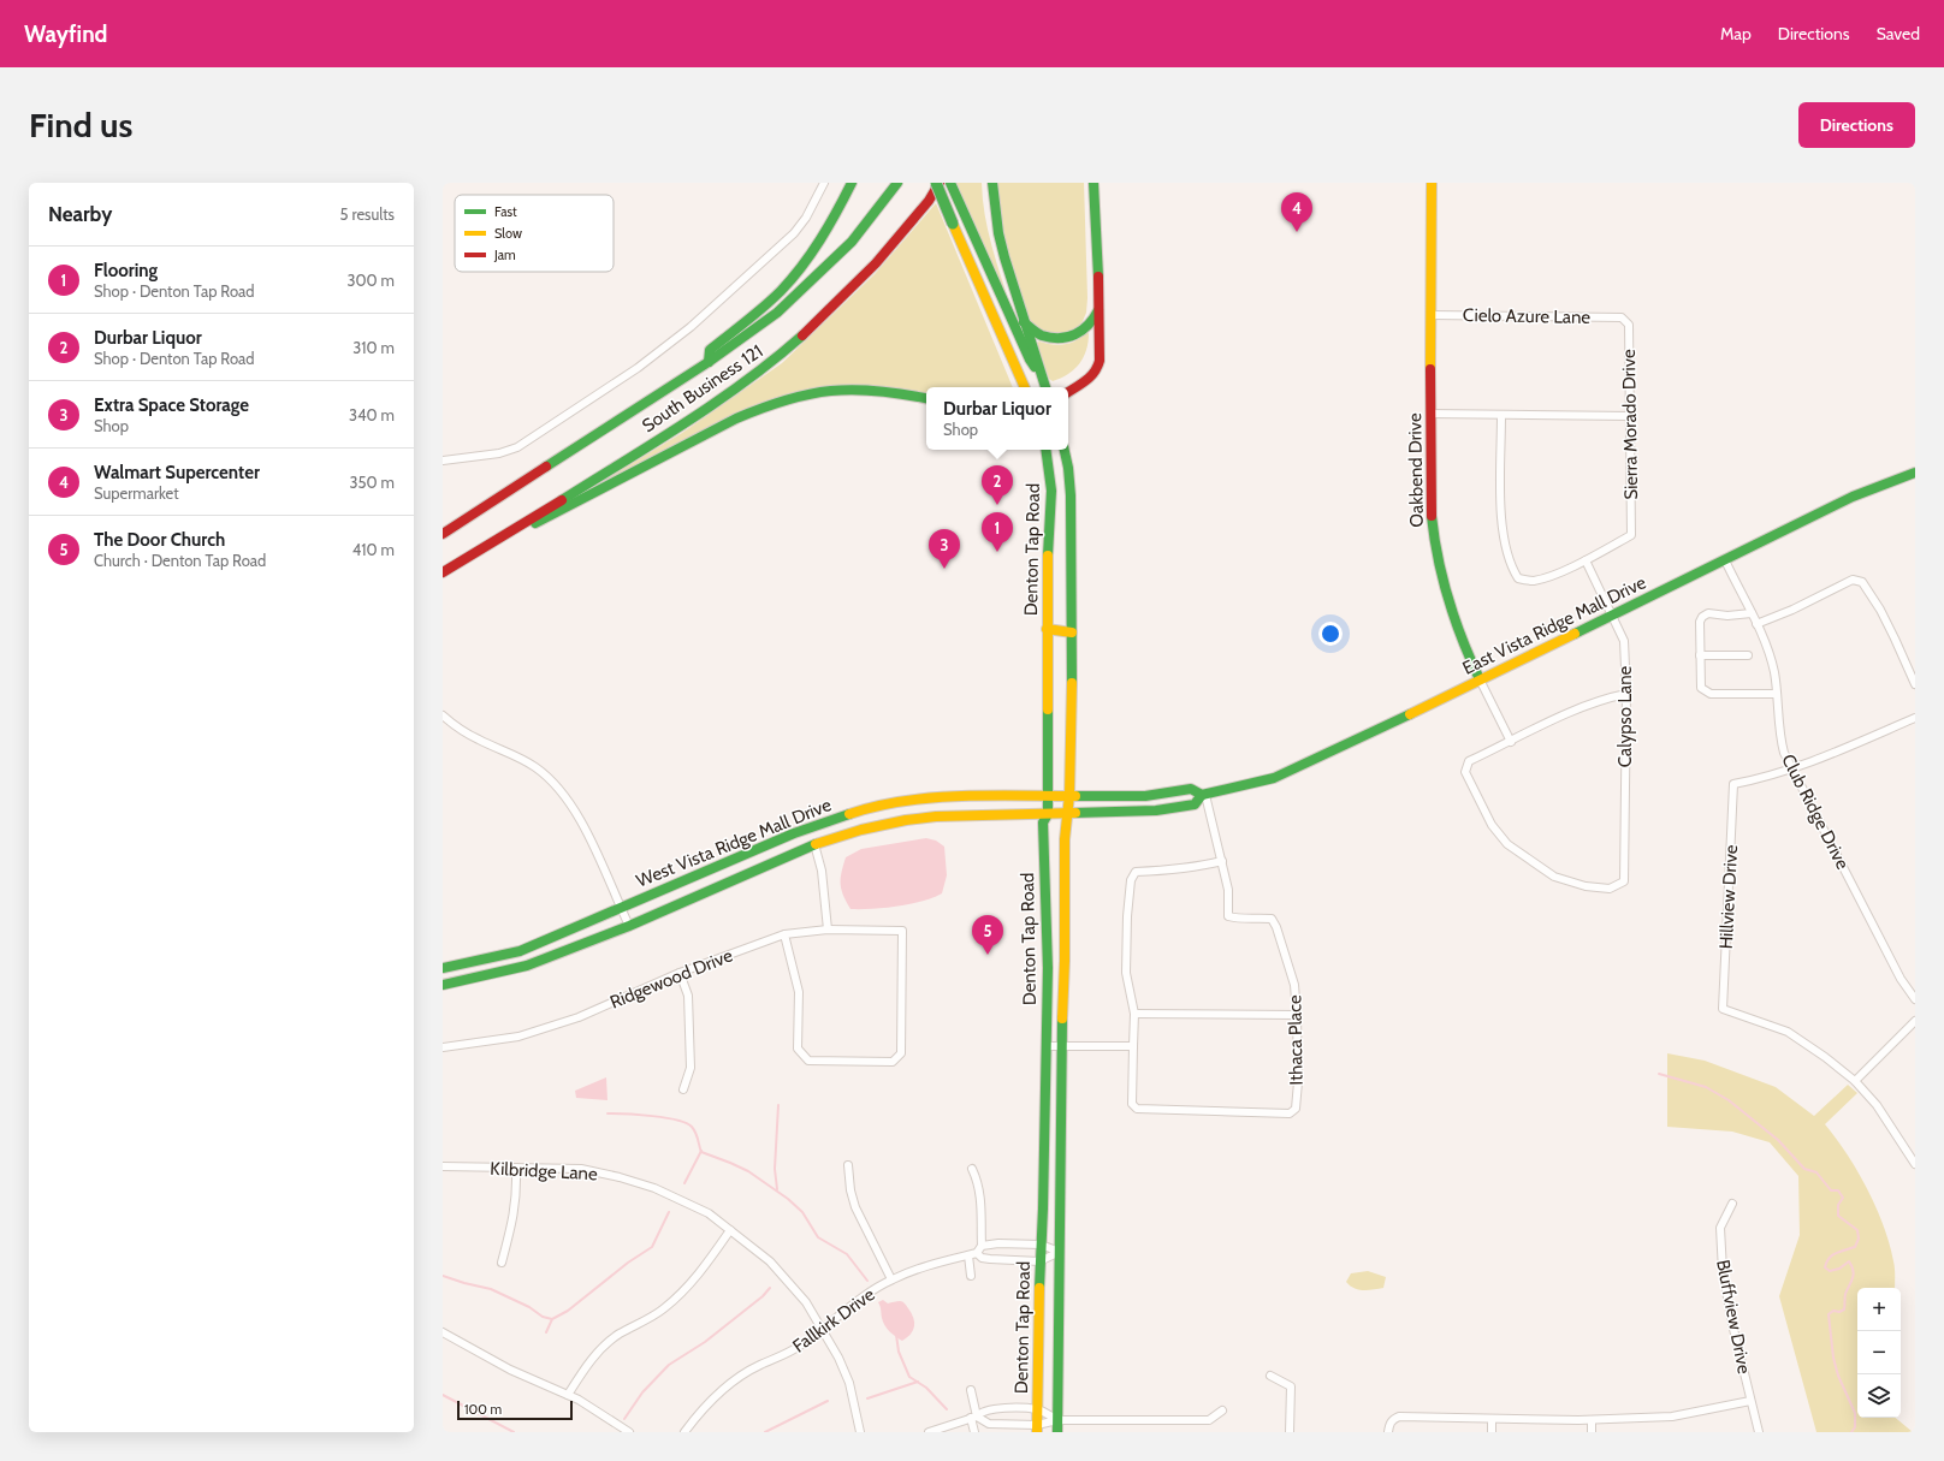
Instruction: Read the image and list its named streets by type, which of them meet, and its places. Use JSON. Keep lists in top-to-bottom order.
{
  "streets": {
    "main road": [
      "South Business 121",
      "Oakbend Drive",
      "Denton Tap Road",
      "East Vista Ridge Mall Drive",
      "West Vista Ridge Mall Drive"
    ],
    "street": [
      "Cielo Azure Lane",
      "Sierra Morado Drive",
      "Calypso Lane",
      "Club Ridge Drive",
      "Hillview Drive",
      "Ridgewood Drive",
      "Ithaca Place",
      "Kilbridge Lane",
      "Bluffview Drive",
      "Fallkirk Drive"
    ]
  },
  "crossings": [
    ["Cielo Azure Lane", "Sierra Morado Drive"],
    ["Cielo Azure Lane", "Oakbend Drive"],
    ["Sierra Morado Drive", "Calypso Lane"],
    ["Oakbend Drive", "East Vista Ridge Mall Drive"],
    ["Oakbend Drive", "Calypso Lane"],
    ["Denton Tap Road", "East Vista Ridge Mall Drive"],
    ["Denton Tap Road", "West Vista Ridge Mall Drive"],
    ["Denton Tap Road", "Fallkirk Drive"],
    ["East Vista Ridge Mall Drive", "Calypso Lane"],
    ["East Vista Ridge Mall Drive", "Club Ridge Drive"],
    ["East Vista Ridge Mall Drive", "West Vista Ridge Mall Drive"],
    ["East Vista Ridge Mall Drive", "Ithaca Place"],
    ["Club Ridge Drive", "Hillview Drive"],
    ["Kilbridge Lane", "Fallkirk Drive"]
  ],
  "legend": ["Fast", "Slow", "Jam"],
  "scale_bar": "100 m",
  "page": {
    "header": "Wayfind",
    "nav": ["Map", "Directions", "Saved"],
    "buttons": "Directions",
    "title": "Find us",
    "heading": ["Nearby", "5 results"],
    "pins": [
      "4",
      "2",
      "1",
      "3",
      "5"
    ],
    "list": [
      {
        "mark": "1",
        "name": "Flooring",
        "note": "Shop · Denton Tap Road",
        "value": "300 m"
      },
      {
        "mark": "2",
        "name": "Durbar Liquor",
        "note": "Shop · Denton Tap Road",
        "value": "310 m"
      },
      {
        "mark": "3",
        "name": "Extra Space Storage",
        "note": "Shop",
        "value": "340 m"
      },
      {
        "mark": "4",
        "name": "Walmart Supercenter",
        "note": "Supermarket",
        "value": "350 m"
      },
      {
        "mark": "5",
        "name": "The Door Church",
        "note": "Church · Denton Tap Road",
        "value": "410 m"
      }
    ],
    "popup": ["Durbar Liquor", "Shop"],
    "map_buttons": ["+", "−"],
    "scale": "100 m"
  }
}
